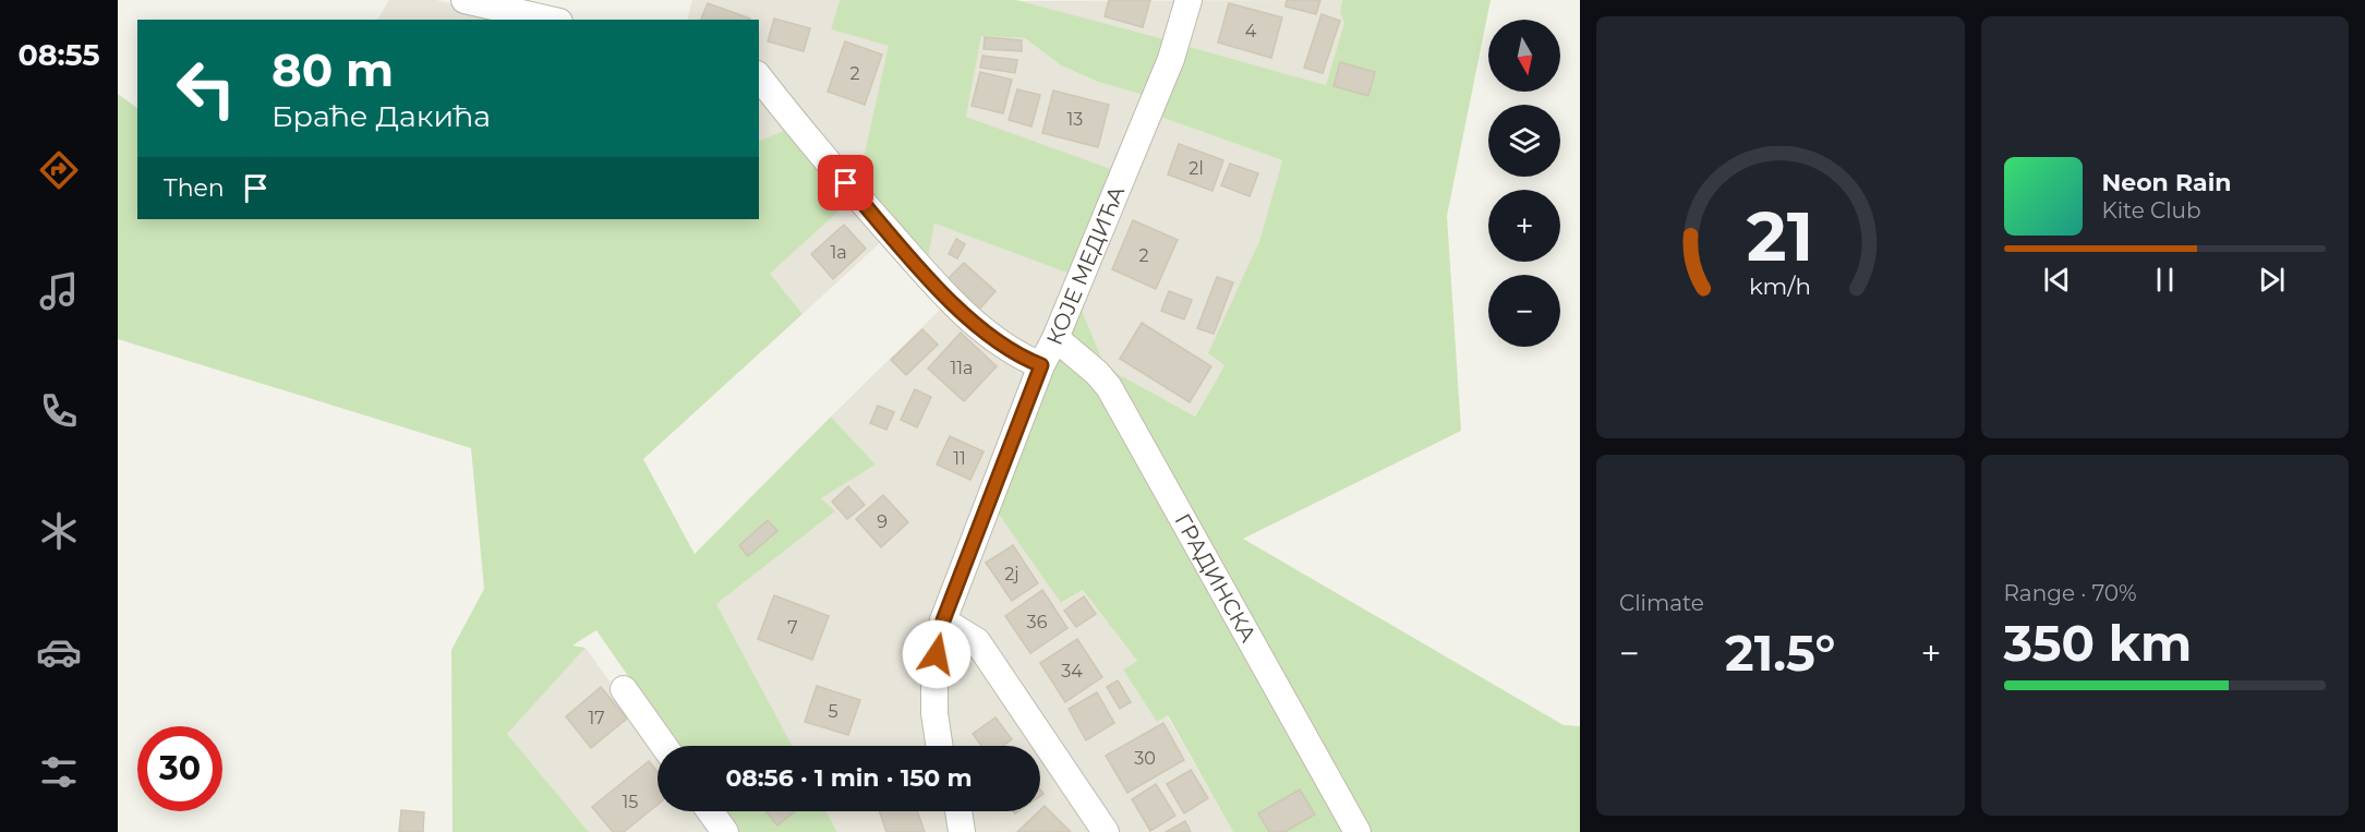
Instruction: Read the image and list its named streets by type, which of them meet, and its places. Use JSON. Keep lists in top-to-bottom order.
{
  "streets": {
    "street": ["КОЈЕ МЕДИЋА", "ГРАДИНСКА"]
  },
  "crossings": [
    ["КОЈЕ МЕДИЋА", "ГРАДИНСКА"]
  ],
  "house_numbers": [
    "4",
    "2",
    "13",
    "2l",
    "1a",
    "2",
    "11a",
    "11",
    "9",
    "2j",
    "36",
    "7",
    "34",
    "5",
    "17",
    "30",
    "15"
  ],
  "north": "bottom",
  "page": {
    "tabs": "08:55",
    "map_buttons": ["+", "−"],
    "turn": ["80 m", "Браће Дакића"],
    "then": "Then",
    "song": ["Neon Rain", "Kite Club"],
    "tile": [
      "Climate",
      ["Range · 70%", "350 km"]
    ],
    "heat": ["−", "21.5°", "+"],
    "limit": "30",
    "trip": "08:56 · 1 min · 150 m",
    "gauge": ["21", "km/h"]
  }
}
